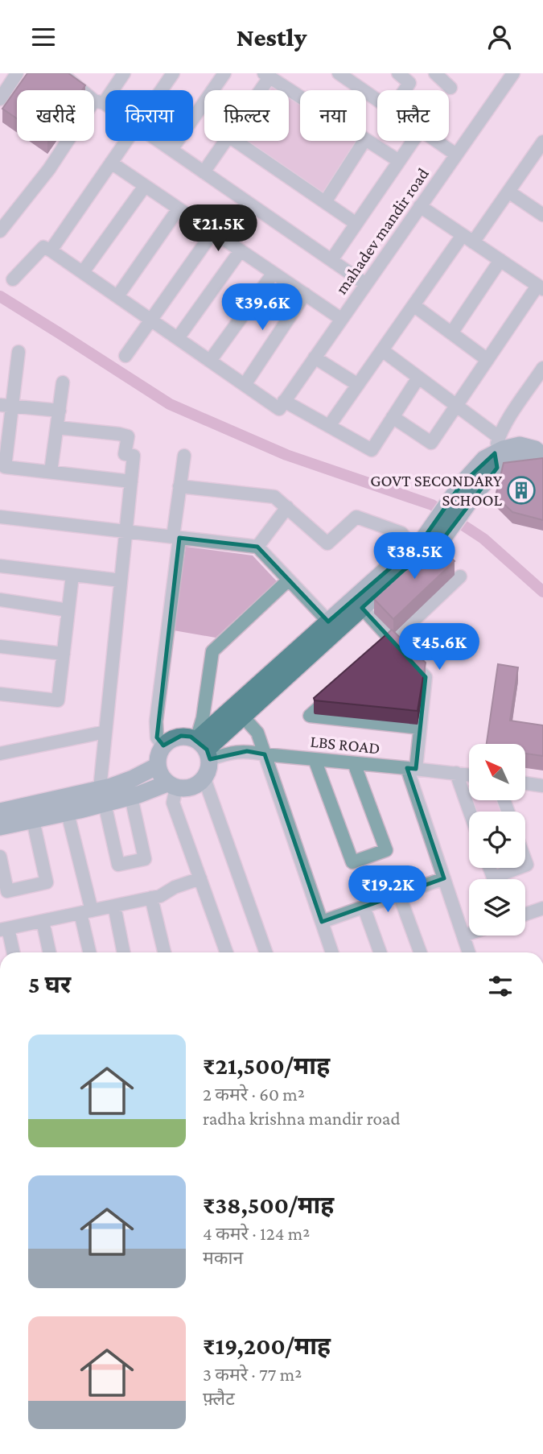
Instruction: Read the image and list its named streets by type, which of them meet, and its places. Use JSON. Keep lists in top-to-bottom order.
{
  "streets": {
    "street": ["mahadev mandir road", "LBS ROAD"]
  },
  "places": {
    "building": ["GOVT SECONDARY SCHOOL"]
  },
  "north": "top left",
  "page": {
    "header": "Nestly",
    "chip": [
      "खरीदें",
      "किराया",
      "फ़िल्टर",
      "नया",
      "फ़्लैट"
    ],
    "price": [
      "₹21.5K",
      "₹39.6K",
      "₹38.5K",
      "₹45.6K",
      "₹19.2K"
    ],
    "heading": "5 घर",
    "list": [
      {
        "name": "₹21,500/माह",
        "note": "2 कमरे · 60 m² · radha krishna mandir road"
      },
      {
        "name": "₹38,500/माह",
        "note": "4 कमरे · 124 m² · मकान"
      },
      {
        "name": "₹19,200/माह",
        "note": "3 कमरे · 77 m² · फ़्लैट"
      }
    ]
  }
}
